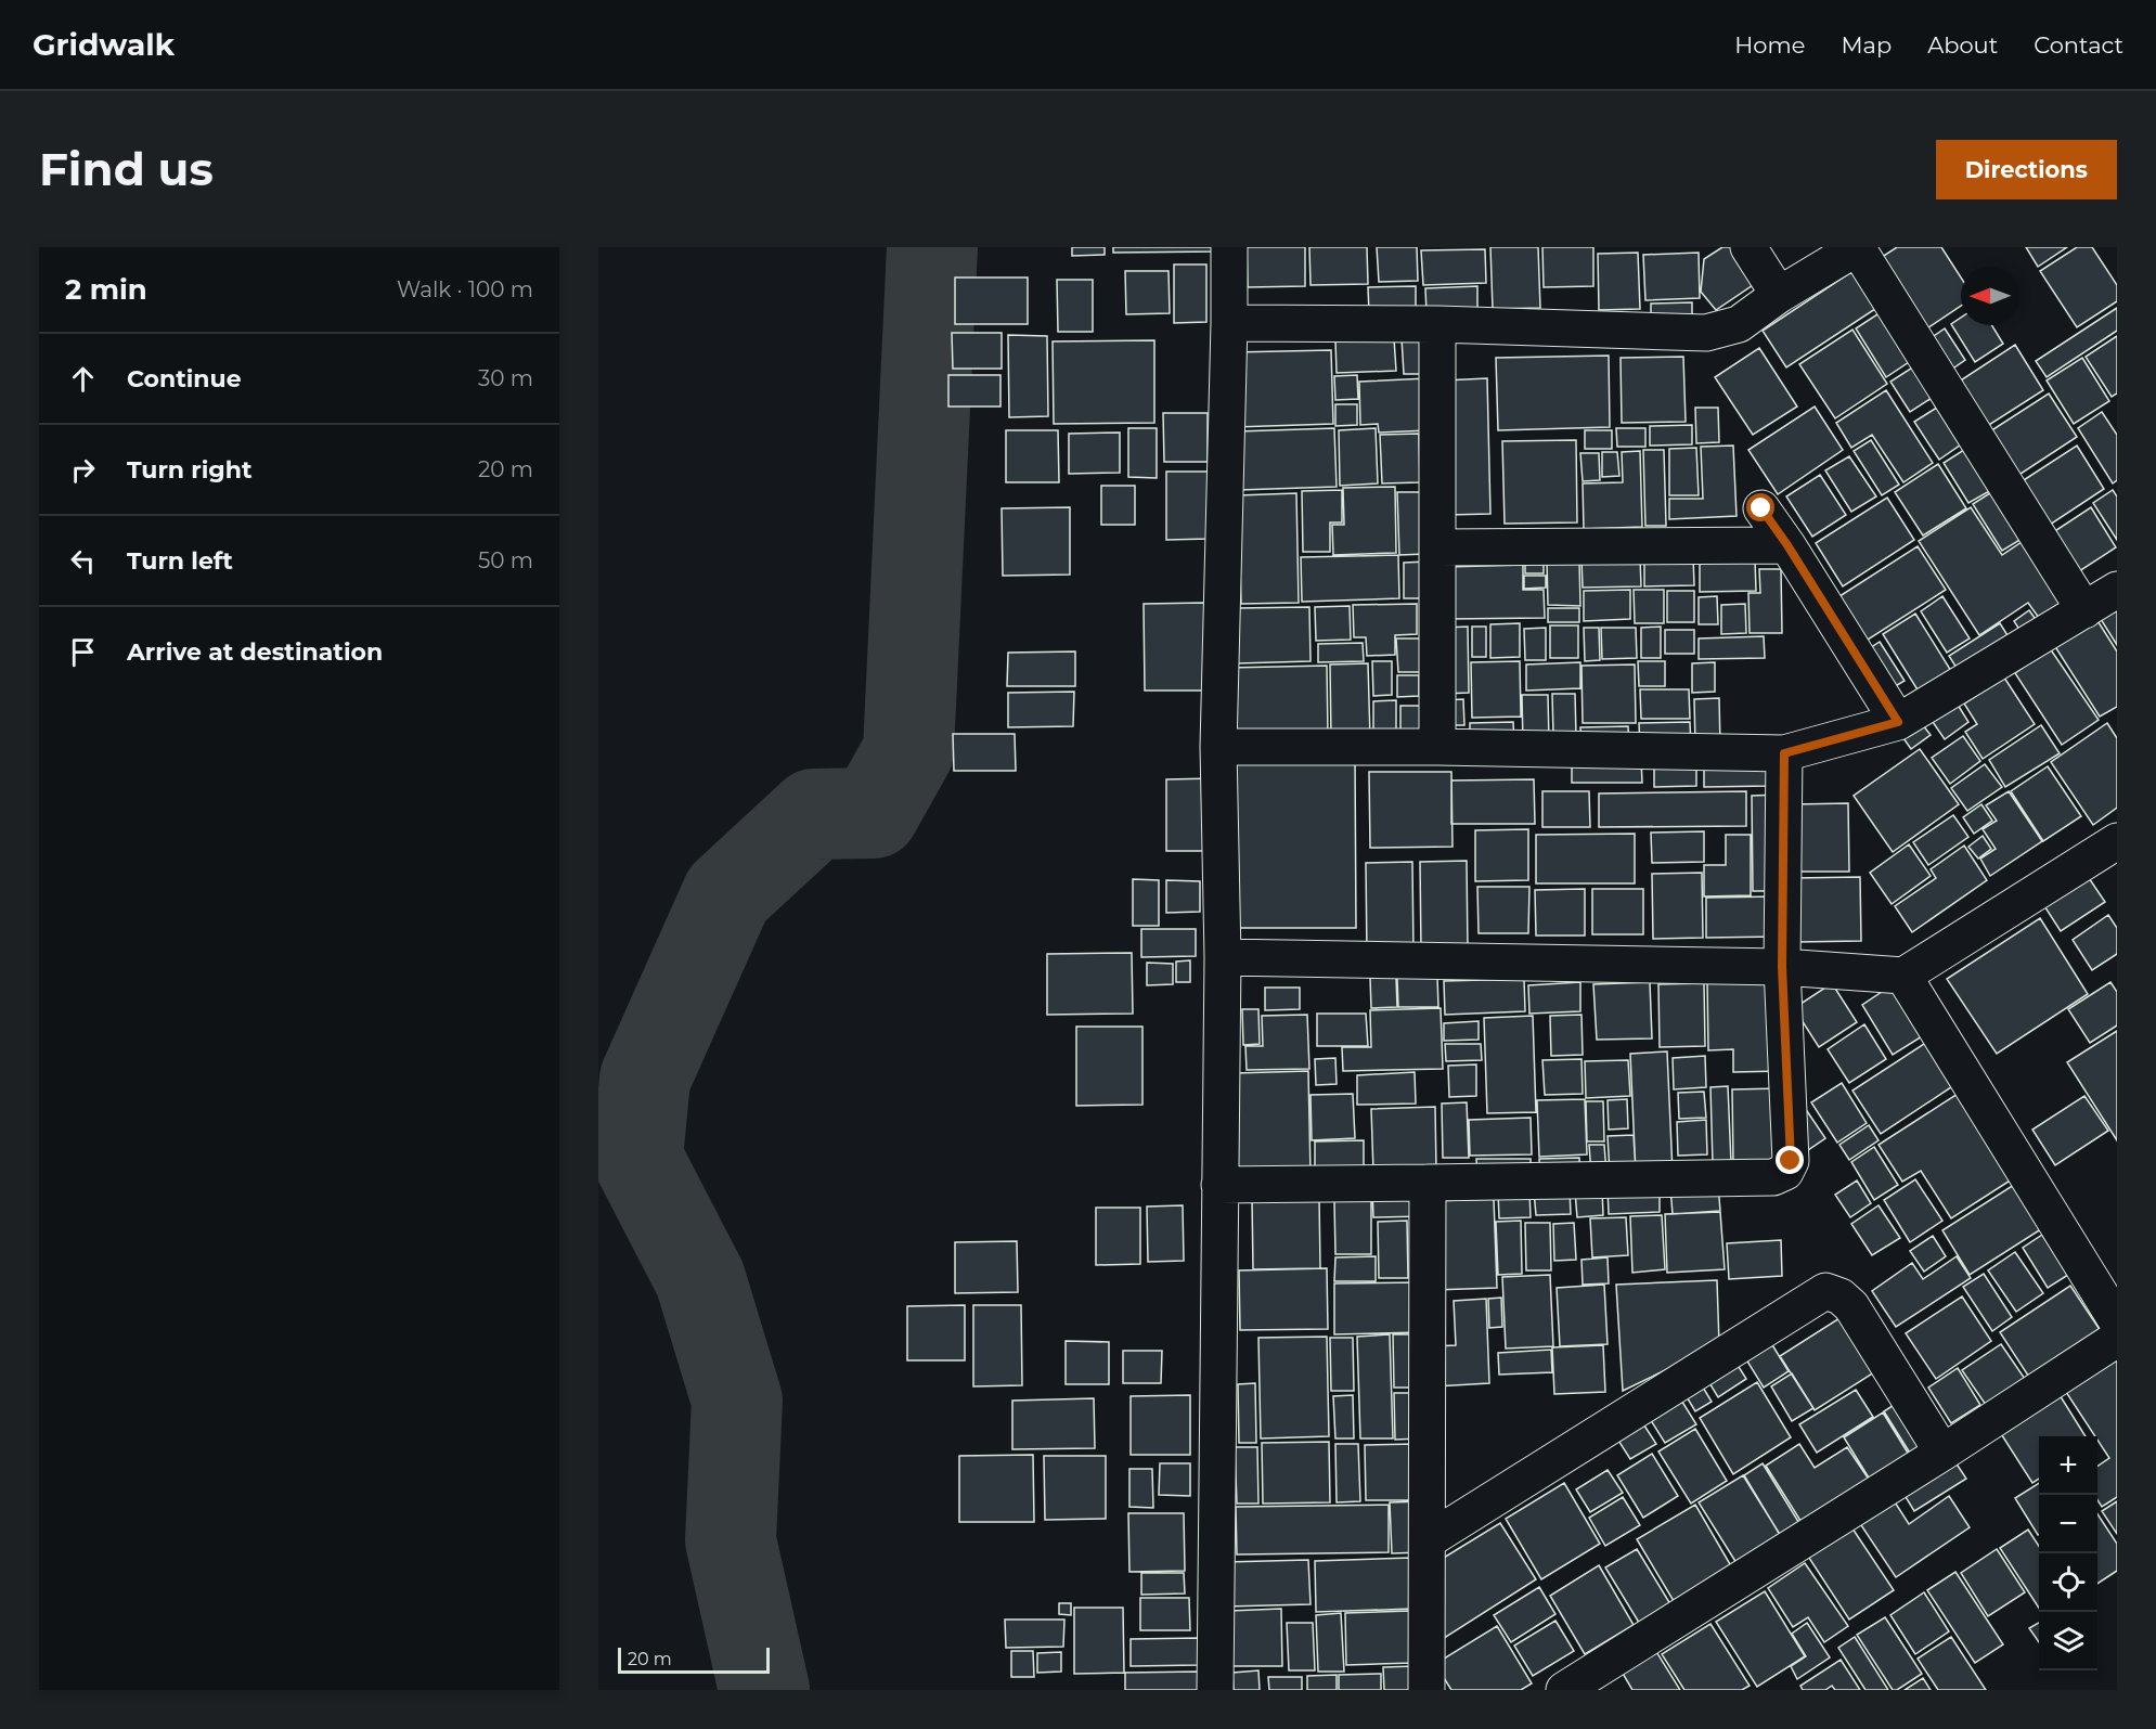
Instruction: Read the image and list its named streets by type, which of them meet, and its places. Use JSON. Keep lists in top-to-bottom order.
{
  "scale_bar": "20 m",
  "north": "left",
  "page": {
    "header": "Gridwalk",
    "nav": [
      "Home",
      "Map",
      "About",
      "Contact"
    ],
    "buttons": "Directions",
    "title": "Find us",
    "heading": ["2 min", "Walk · 100 m"],
    "list": [
      ["Continue", "30 m"],
      ["Turn right", "20 m"],
      ["Turn left", "50 m"],
      "Arrive at destination"
    ],
    "map_buttons": ["+", "−"],
    "scale": "20 m"
  }
}
